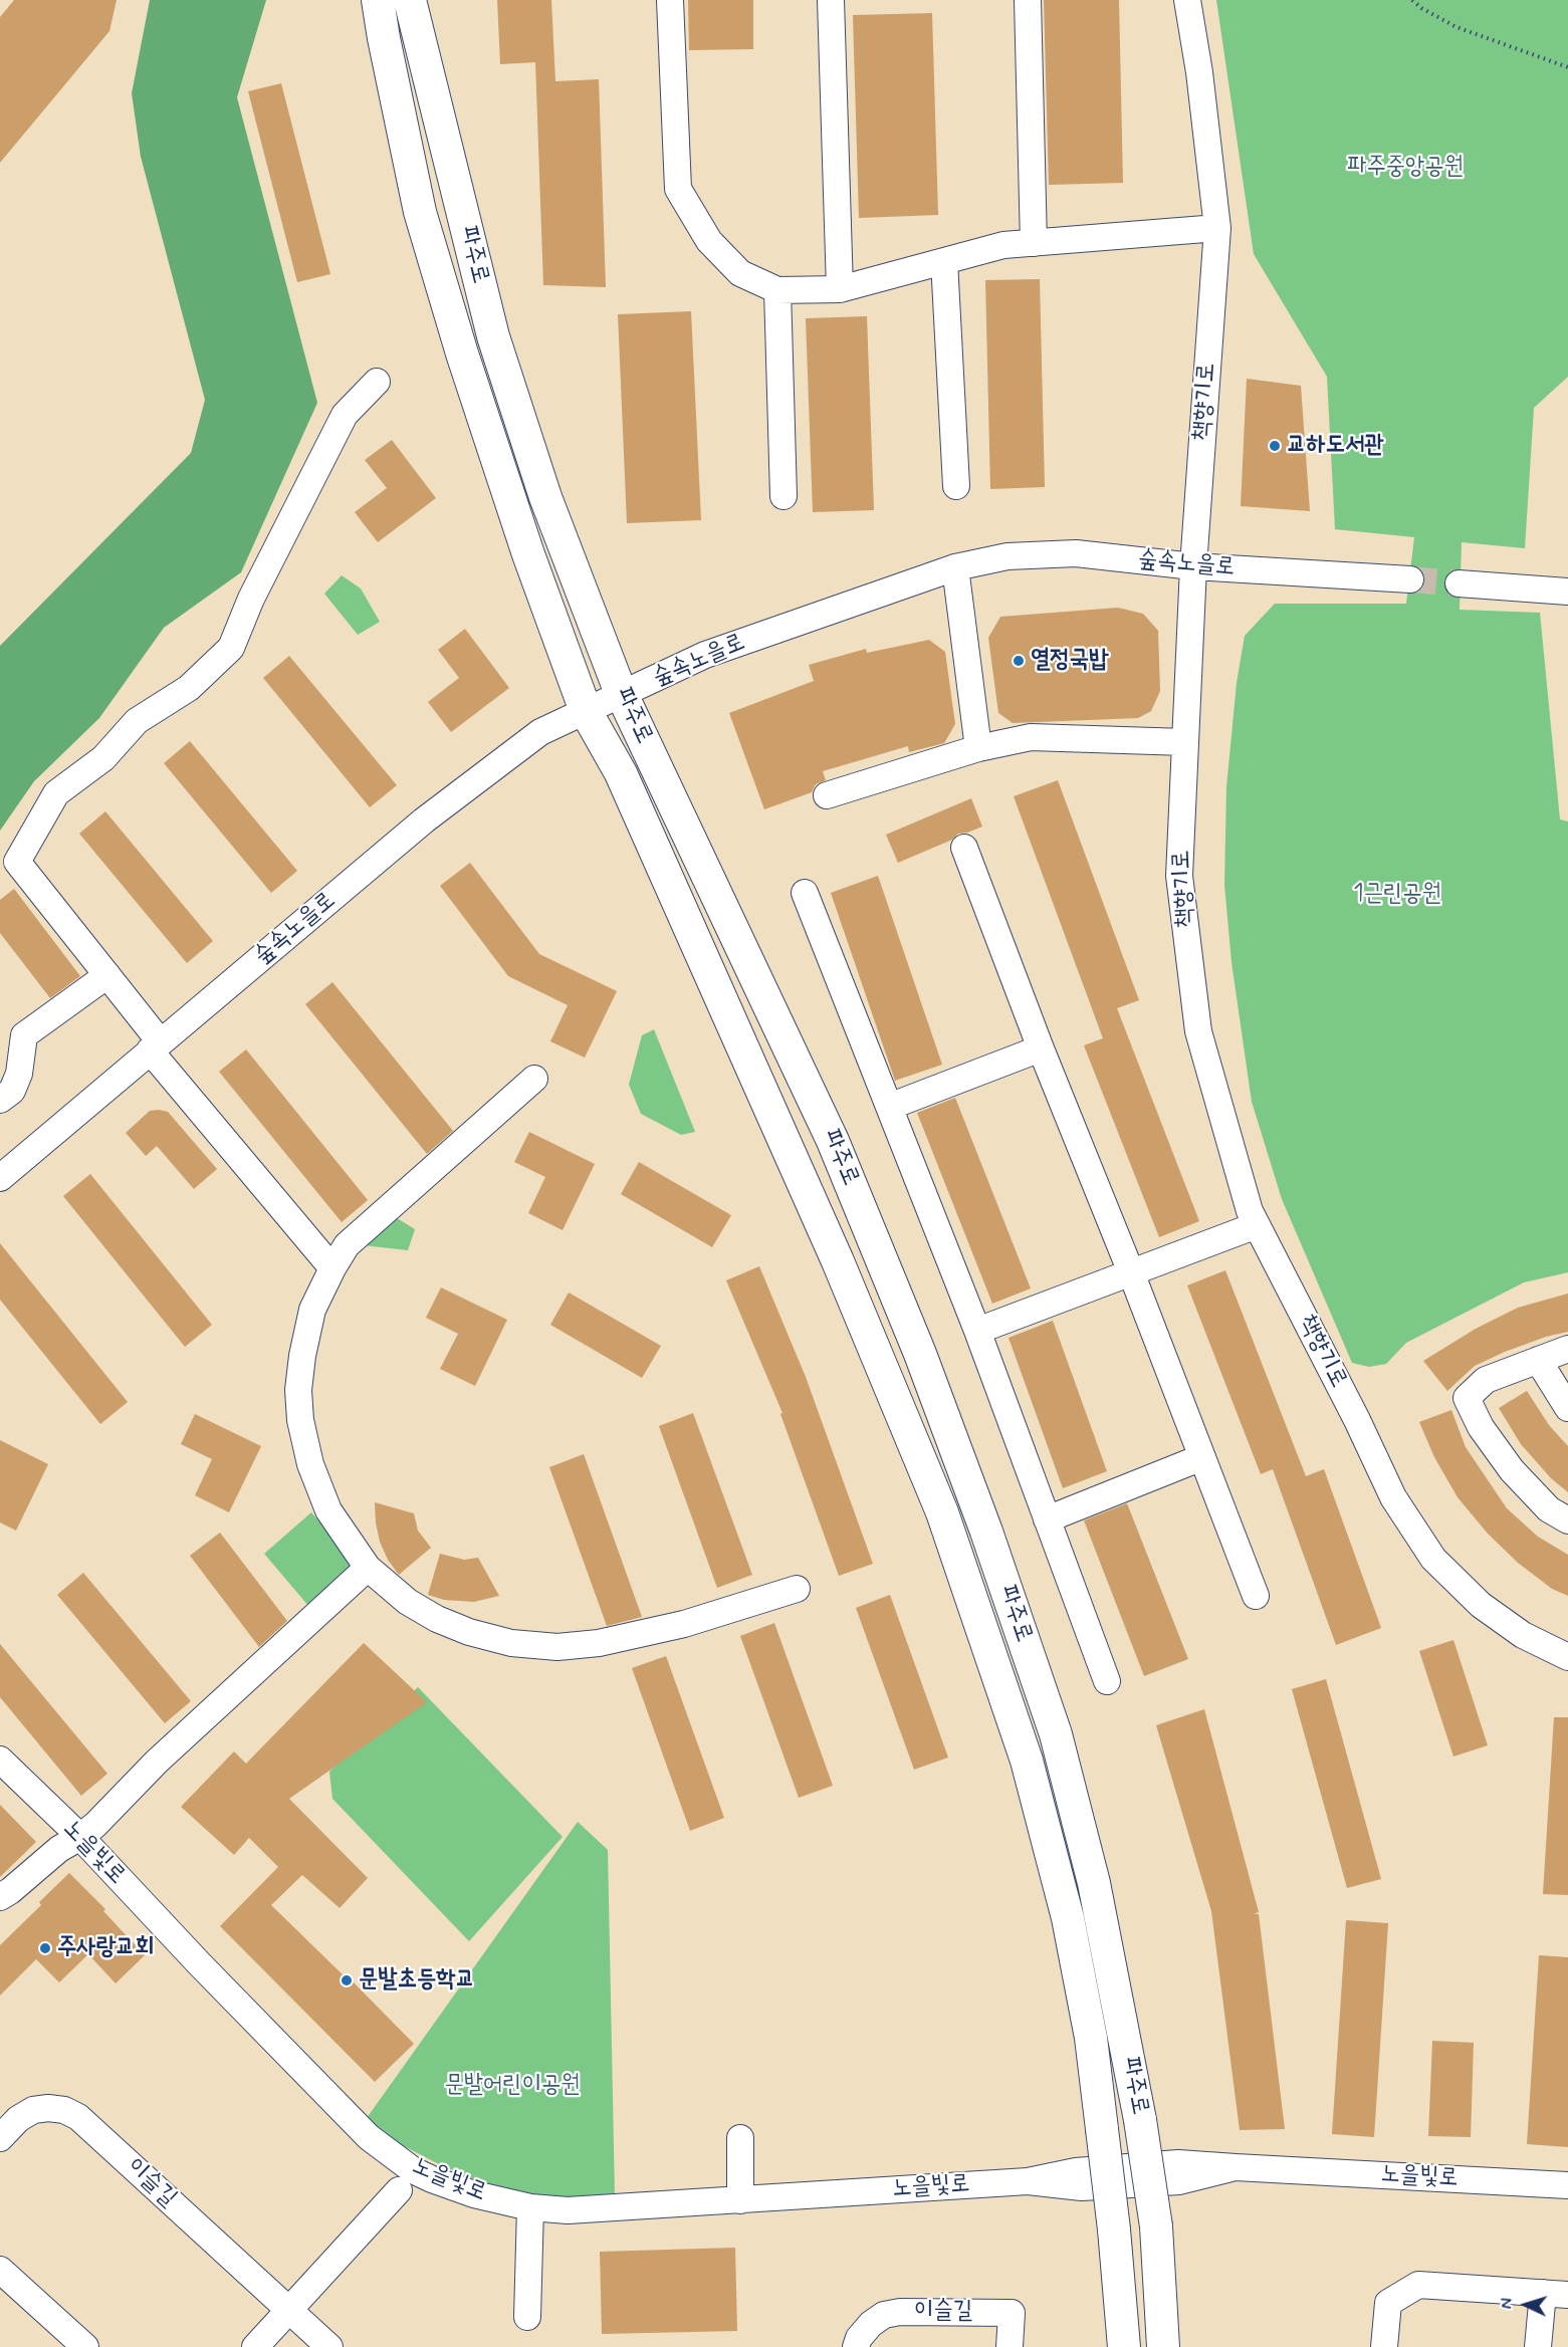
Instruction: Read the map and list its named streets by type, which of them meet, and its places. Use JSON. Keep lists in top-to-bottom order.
{
  "streets": {
    "main road": ["파주로"],
    "street": [
      "책향기로",
      "숲속노을로",
      "노을빛로",
      "이슬길"
    ]
  },
  "crossings": [
    ["파주로", "숲속노을로"],
    ["책향기로", "숲속노을로"]
  ],
  "parks": ["파주중앙공원", "1근린공원", "문발어린이공원"],
  "places": [
    "교하도서관",
    "열정국밥",
    "주사랑교회",
    "문발초등학교"
  ],
  "north": "left"
}
